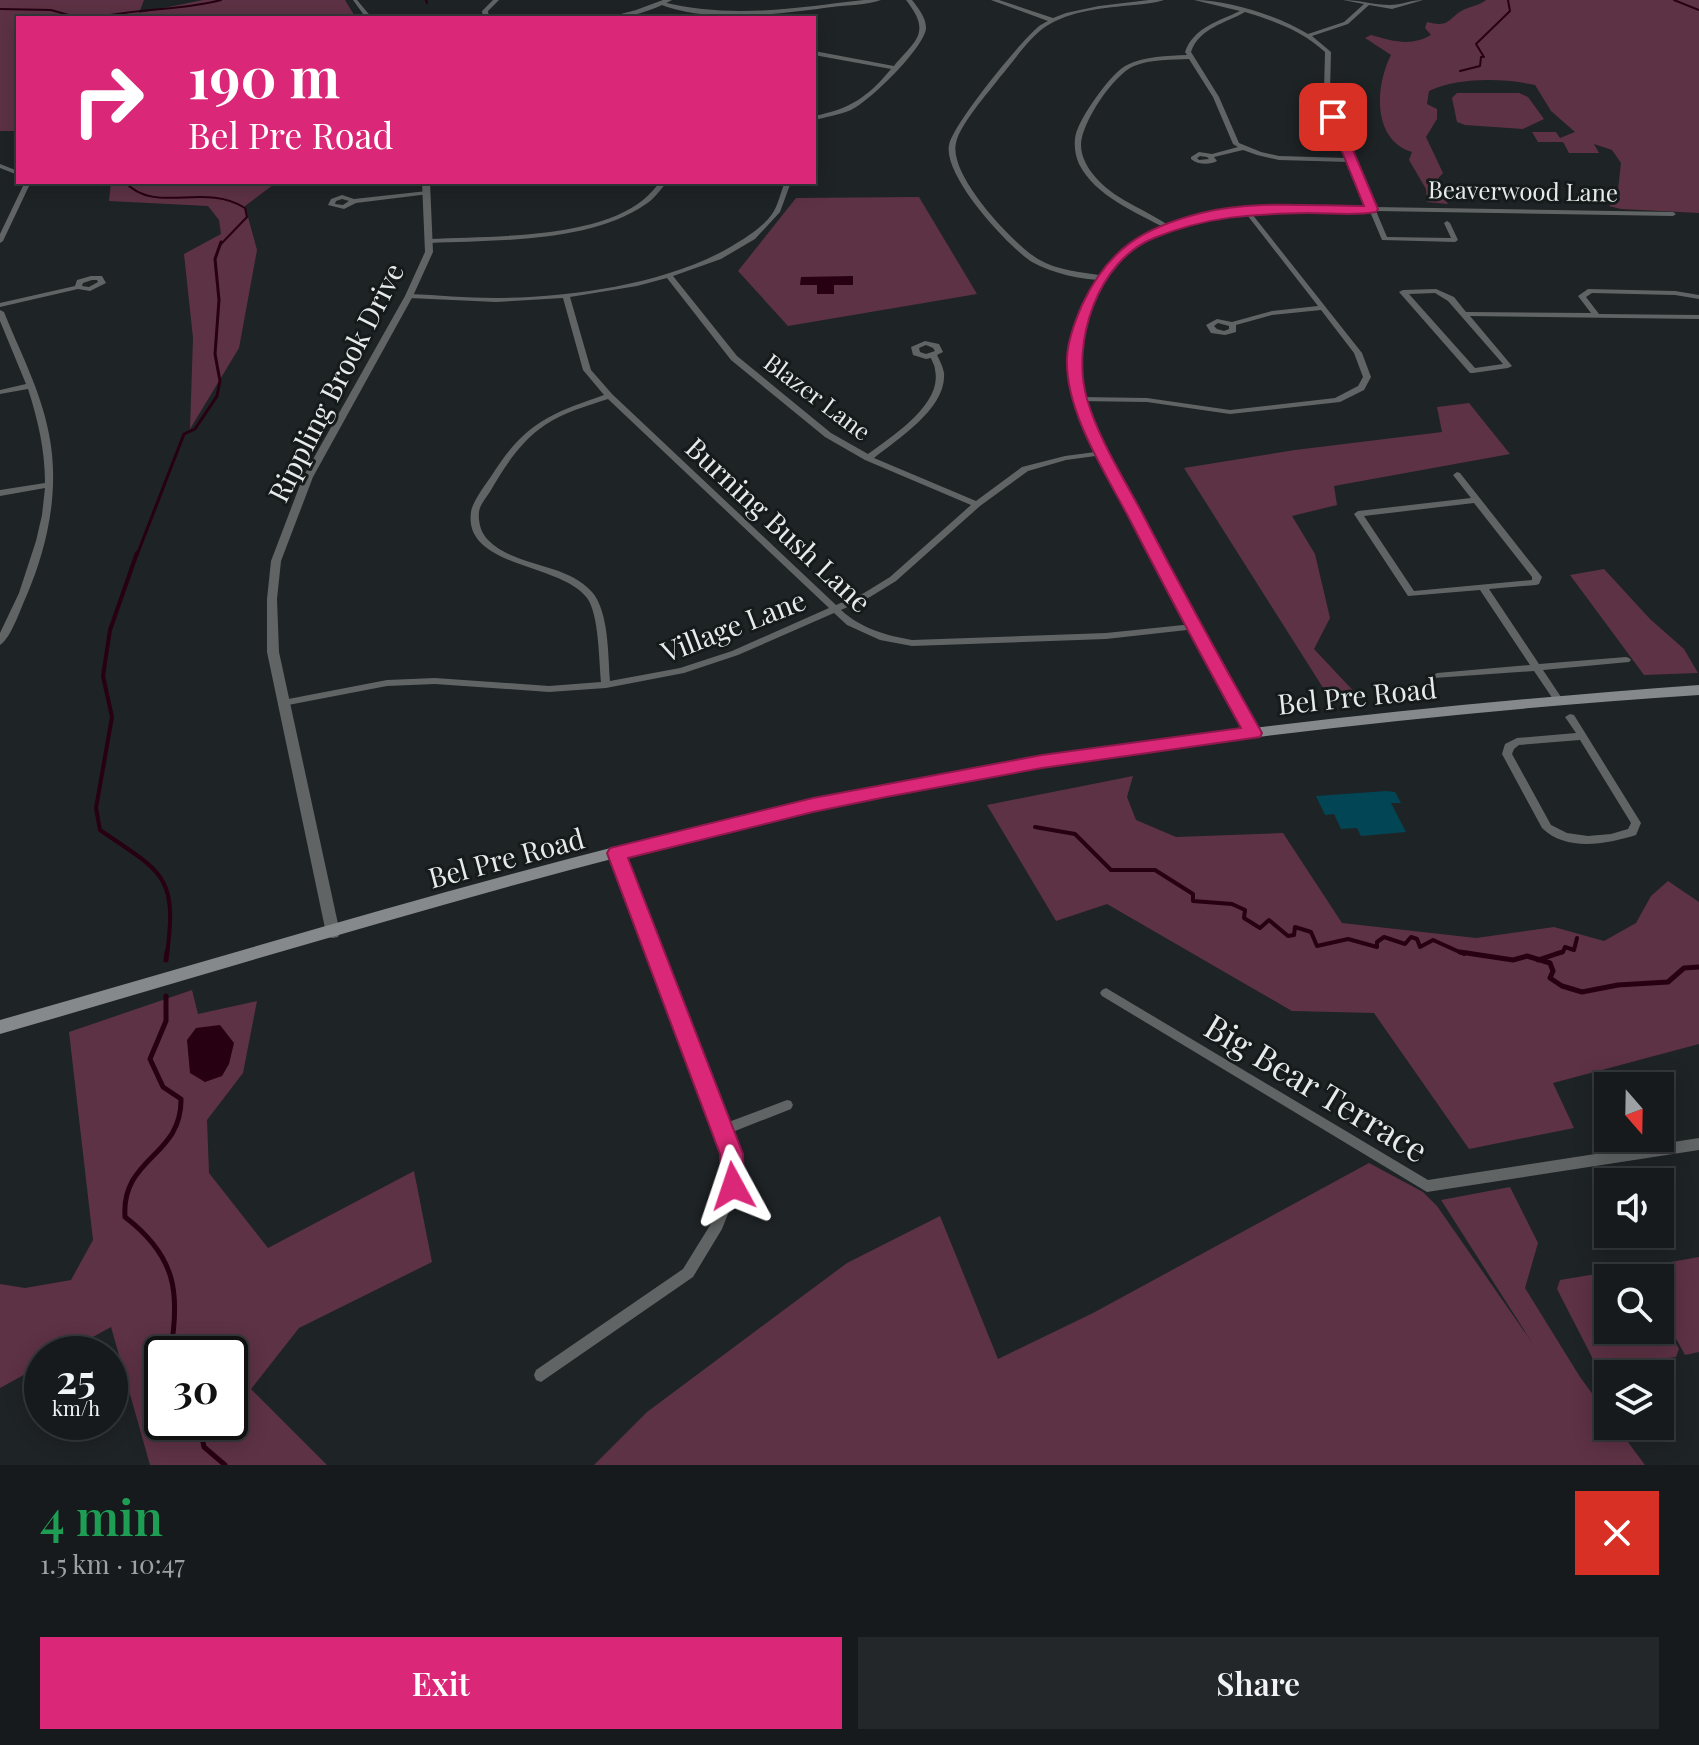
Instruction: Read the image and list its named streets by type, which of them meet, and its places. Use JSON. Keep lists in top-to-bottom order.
{
  "streets": {
    "main road": ["Bel Pre Road"],
    "street": [
      "Beaverwood Lane",
      "Rippling Brook Drive",
      "Blazer Lane",
      "Burning Bush Lane",
      "Village Lane",
      "Big Bear Terrace"
    ]
  },
  "crossings": [
    ["Beaverwood Lane", "Burning Bush Lane"],
    ["Beaverwood Lane", "Village Lane"],
    ["Beaverwood Lane", "Bel Pre Road"],
    ["Rippling Brook Drive", "Village Lane"],
    ["Rippling Brook Drive", "Bel Pre Road"],
    ["Blazer Lane", "Village Lane"],
    ["Burning Bush Lane", "Village Lane"]
  ],
  "north": "bottom",
  "page": {
    "turn": ["190 m", "Bel Pre Road"],
    "speed": "25 km/h",
    "limit": "30",
    "heading": ["4 min", "1.5 km · 10:47"],
    "buttons": ["Exit", "Share"]
  }
}
